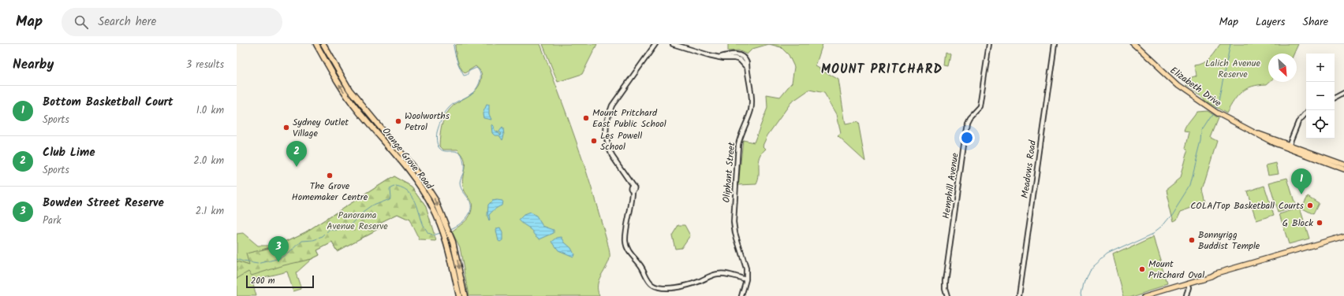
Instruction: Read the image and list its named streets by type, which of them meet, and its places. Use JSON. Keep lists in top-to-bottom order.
{
  "streets": {
    "highway": ["Orange Grove Road"],
    "main road": ["Elizabeth Drive"],
    "street": ["Meadows Road", "Oliphant Street", "Hemphill Avenue"]
  },
  "districts": ["MOUNT PRITCHARD"],
  "parks": ["Lalich Avenue Reserve", "Panorama Avenue Reserve"],
  "places": [
    "Mount Pritchard East Public School",
    "Woolworths Petrol",
    "Sydney Outlet Village",
    "Les Powell School",
    "The Grove Homemaker Centre",
    "COLA/Top Basketball Courts",
    "G Block",
    "Bonnyrigg Buddist Temple",
    "Mount Pritchard Oval"
  ],
  "scale_bar": "200 m",
  "north": "bottom right",
  "page": {
    "header": "Map",
    "search": "Search here",
    "nav": ["Map", "Layers", "Share"],
    "heading": ["Nearby", "3 results"],
    "map_buttons": ["+", "−"],
    "list": [
      {
        "mark": "1",
        "name": "Bottom Basketball Court",
        "note": "Sports",
        "value": "1.0 km"
      },
      {
        "mark": "2",
        "name": "Club Lime",
        "note": "Sports",
        "value": "2.0 km"
      },
      {
        "mark": "3",
        "name": "Bowden Street Reserve",
        "note": "Park",
        "value": "2.1 km"
      }
    ],
    "pins": ["2", "1", "3"],
    "scale": "200 m"
  }
}
